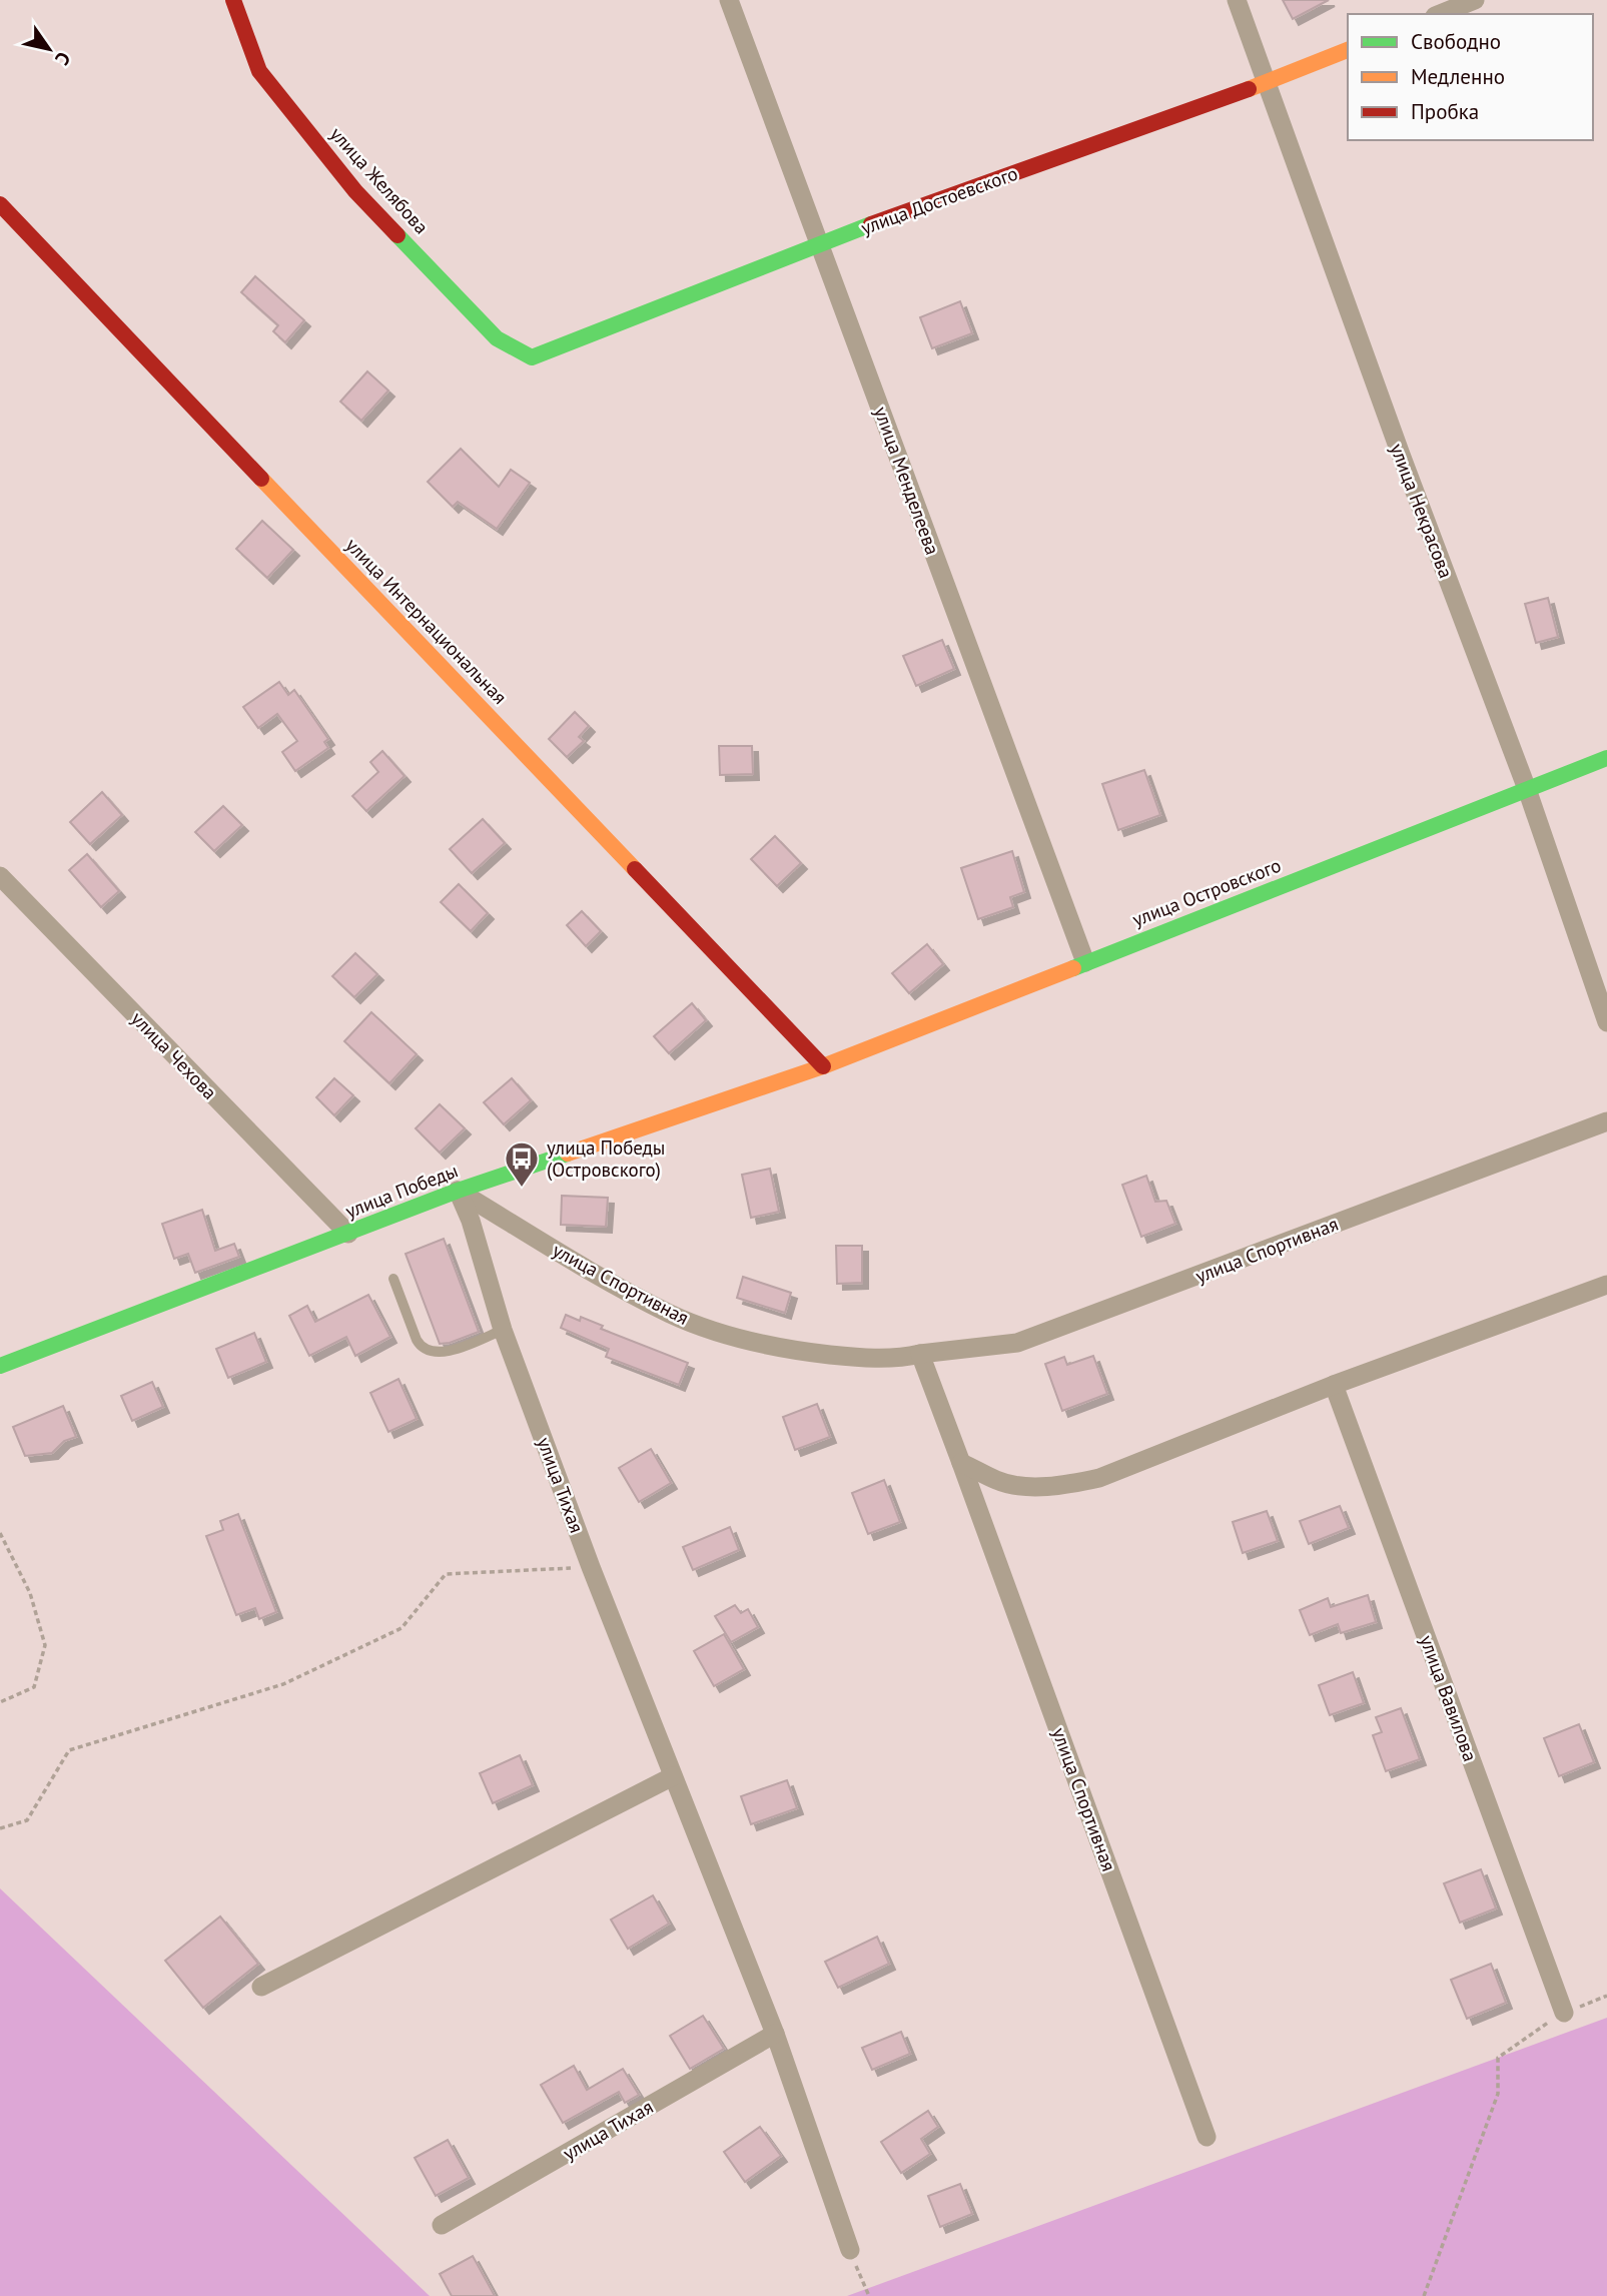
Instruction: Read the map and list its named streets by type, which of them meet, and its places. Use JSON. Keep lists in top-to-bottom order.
{
  "streets": {
    "street": [
      "улица Желябова",
      "улица Достоевского",
      "улица Менделеева",
      "улица Некрасова",
      "улица Интернациональная",
      "улица Островского",
      "улица Чехова",
      "улица Победы",
      "улица Спортивная",
      "улица Тихая",
      "улица Вавилова"
    ]
  },
  "crossings": [
    ["улица Желябова", "улица Достоевского"],
    ["улица Достоевского", "улица Менделеева"],
    ["улица Достоевского", "улица Некрасова"],
    ["улица Менделеева", "улица Островского"],
    ["улица Некрасова", "улица Островского"],
    ["улица Интернациональная", "улица Островского"],
    ["улица Интернациональная", "улица Победы"],
    ["улица Островского", "улица Победы"],
    ["улица Чехова", "улица Победы"],
    ["улица Победы", "улица Спортивная"],
    ["улица Победы", "улица Тихая"],
    ["улица Спортивная", "улица Тихая"]
  ],
  "places": {
    "bus stop": ["улица Победы (Островского)"]
  },
  "legend": ["Свободно", "Медленно", "Пробка"],
  "north": "bottom right"
}
